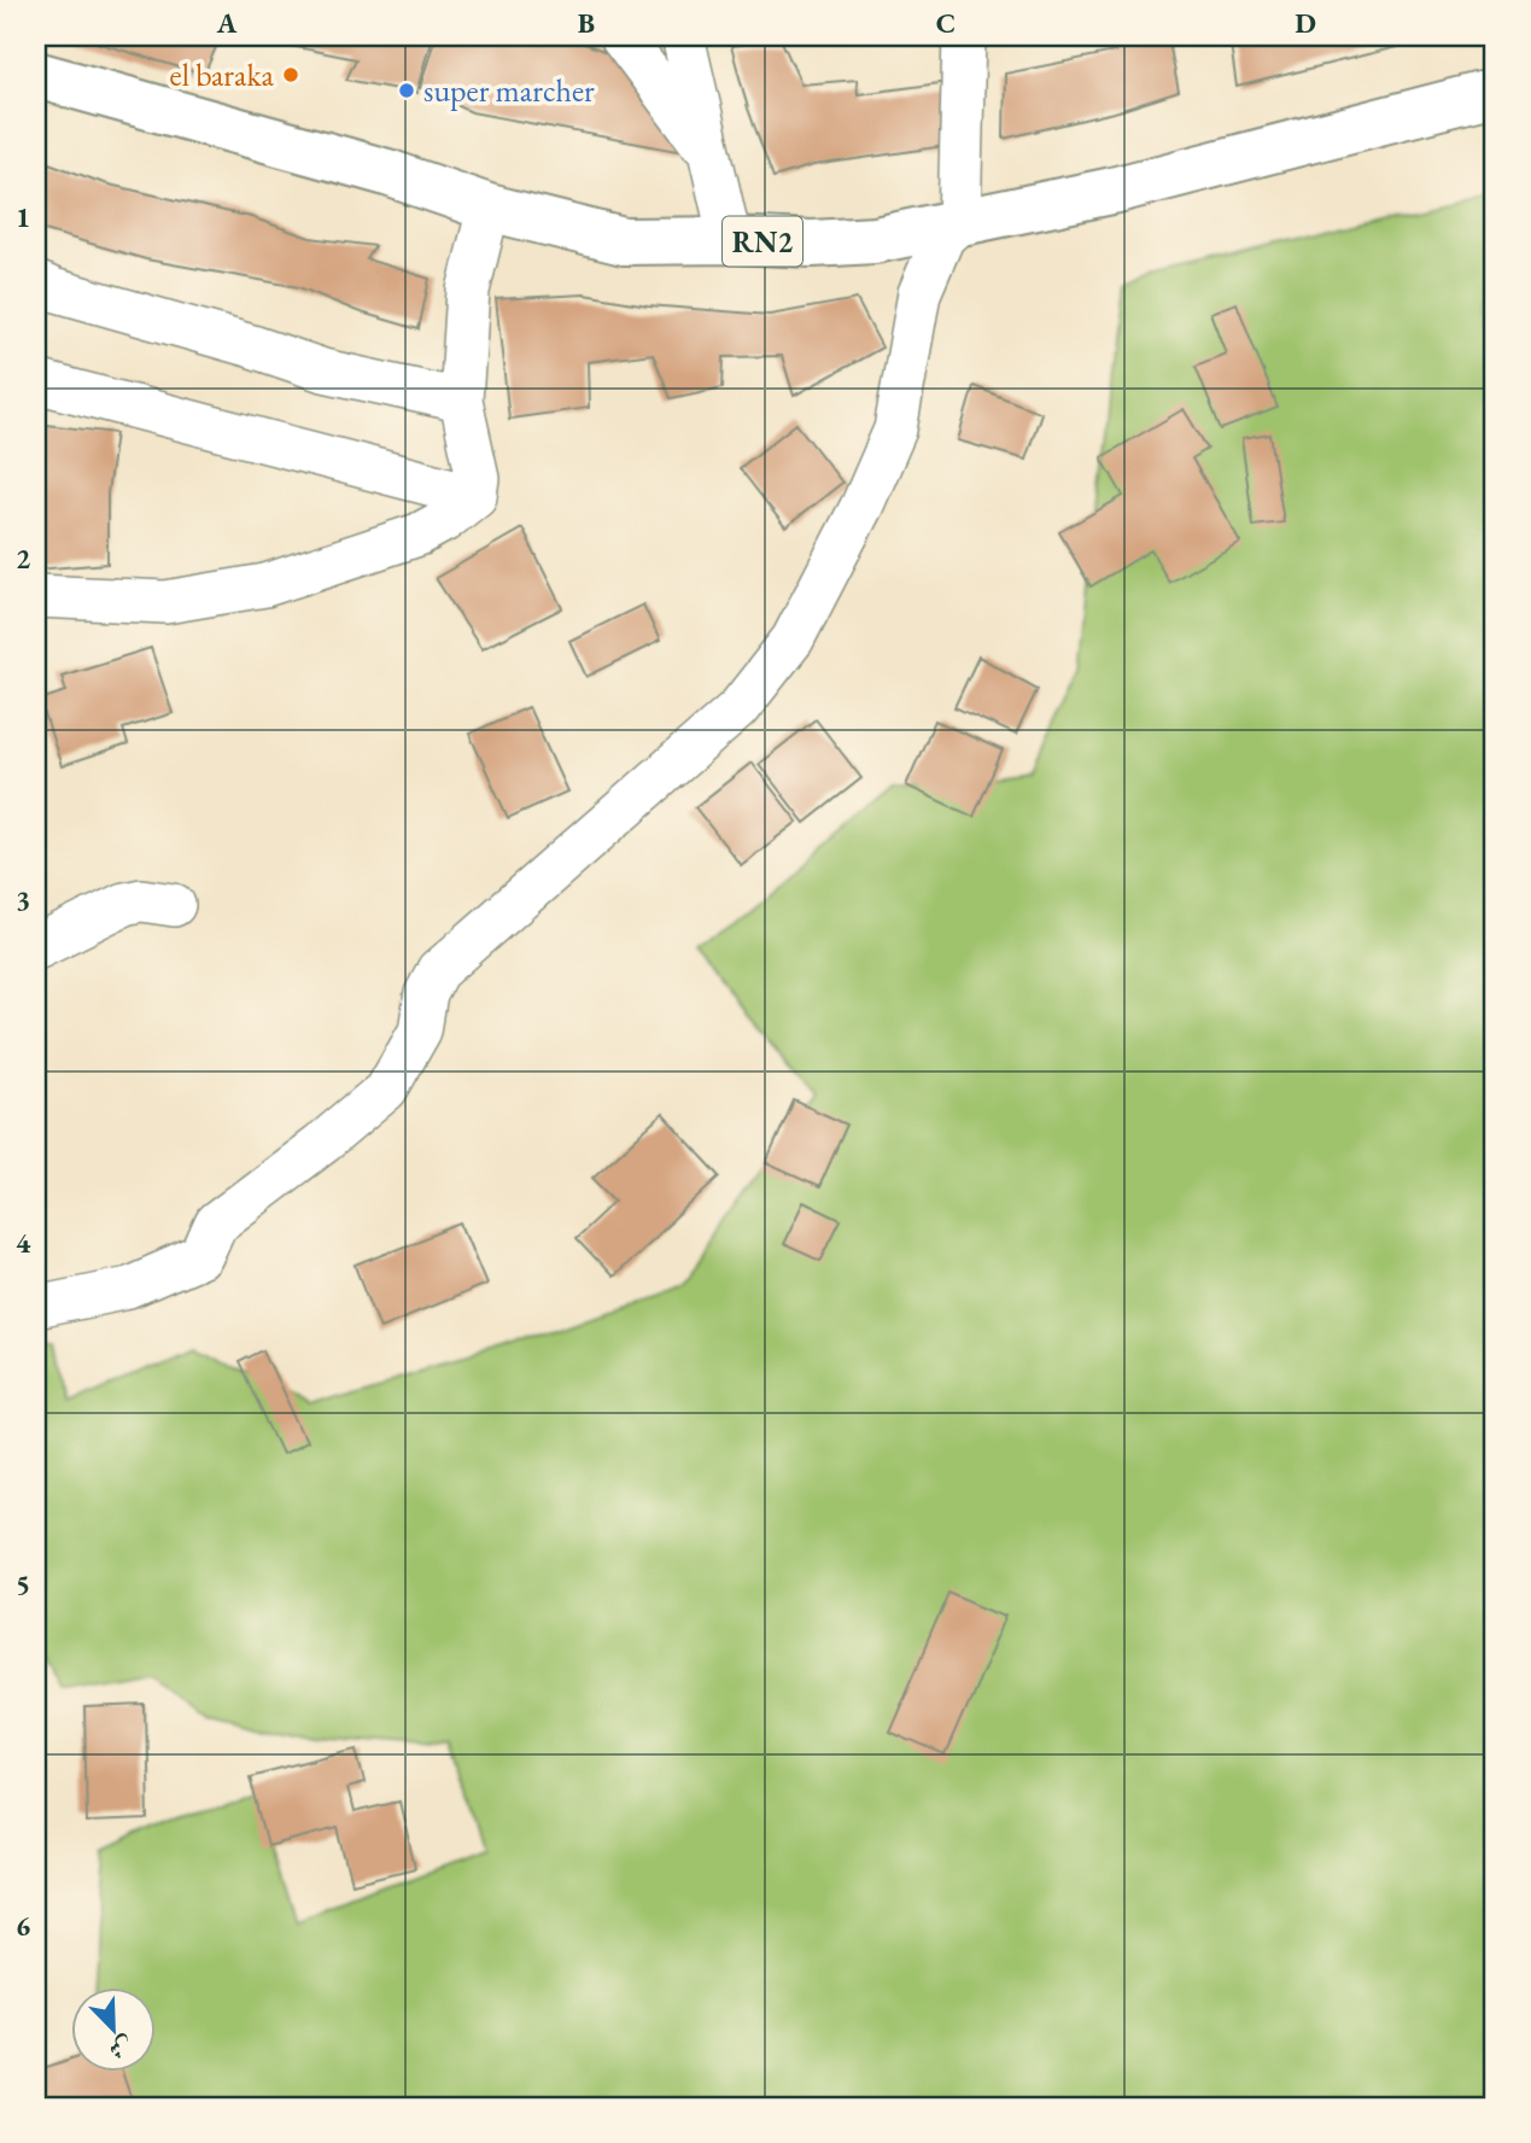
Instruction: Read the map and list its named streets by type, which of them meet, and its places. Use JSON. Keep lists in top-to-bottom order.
{
  "streets": {
    "highway": ["RN2"]
  },
  "places": ["el baraka", "super marcher"],
  "north": "bottom right",
  "grid": {
    "columns": [
      "A",
      "B",
      "C",
      "D"
    ],
    "rows": [
      "1",
      "2",
      "3",
      "4",
      "5",
      "6"
    ]
  }
}
